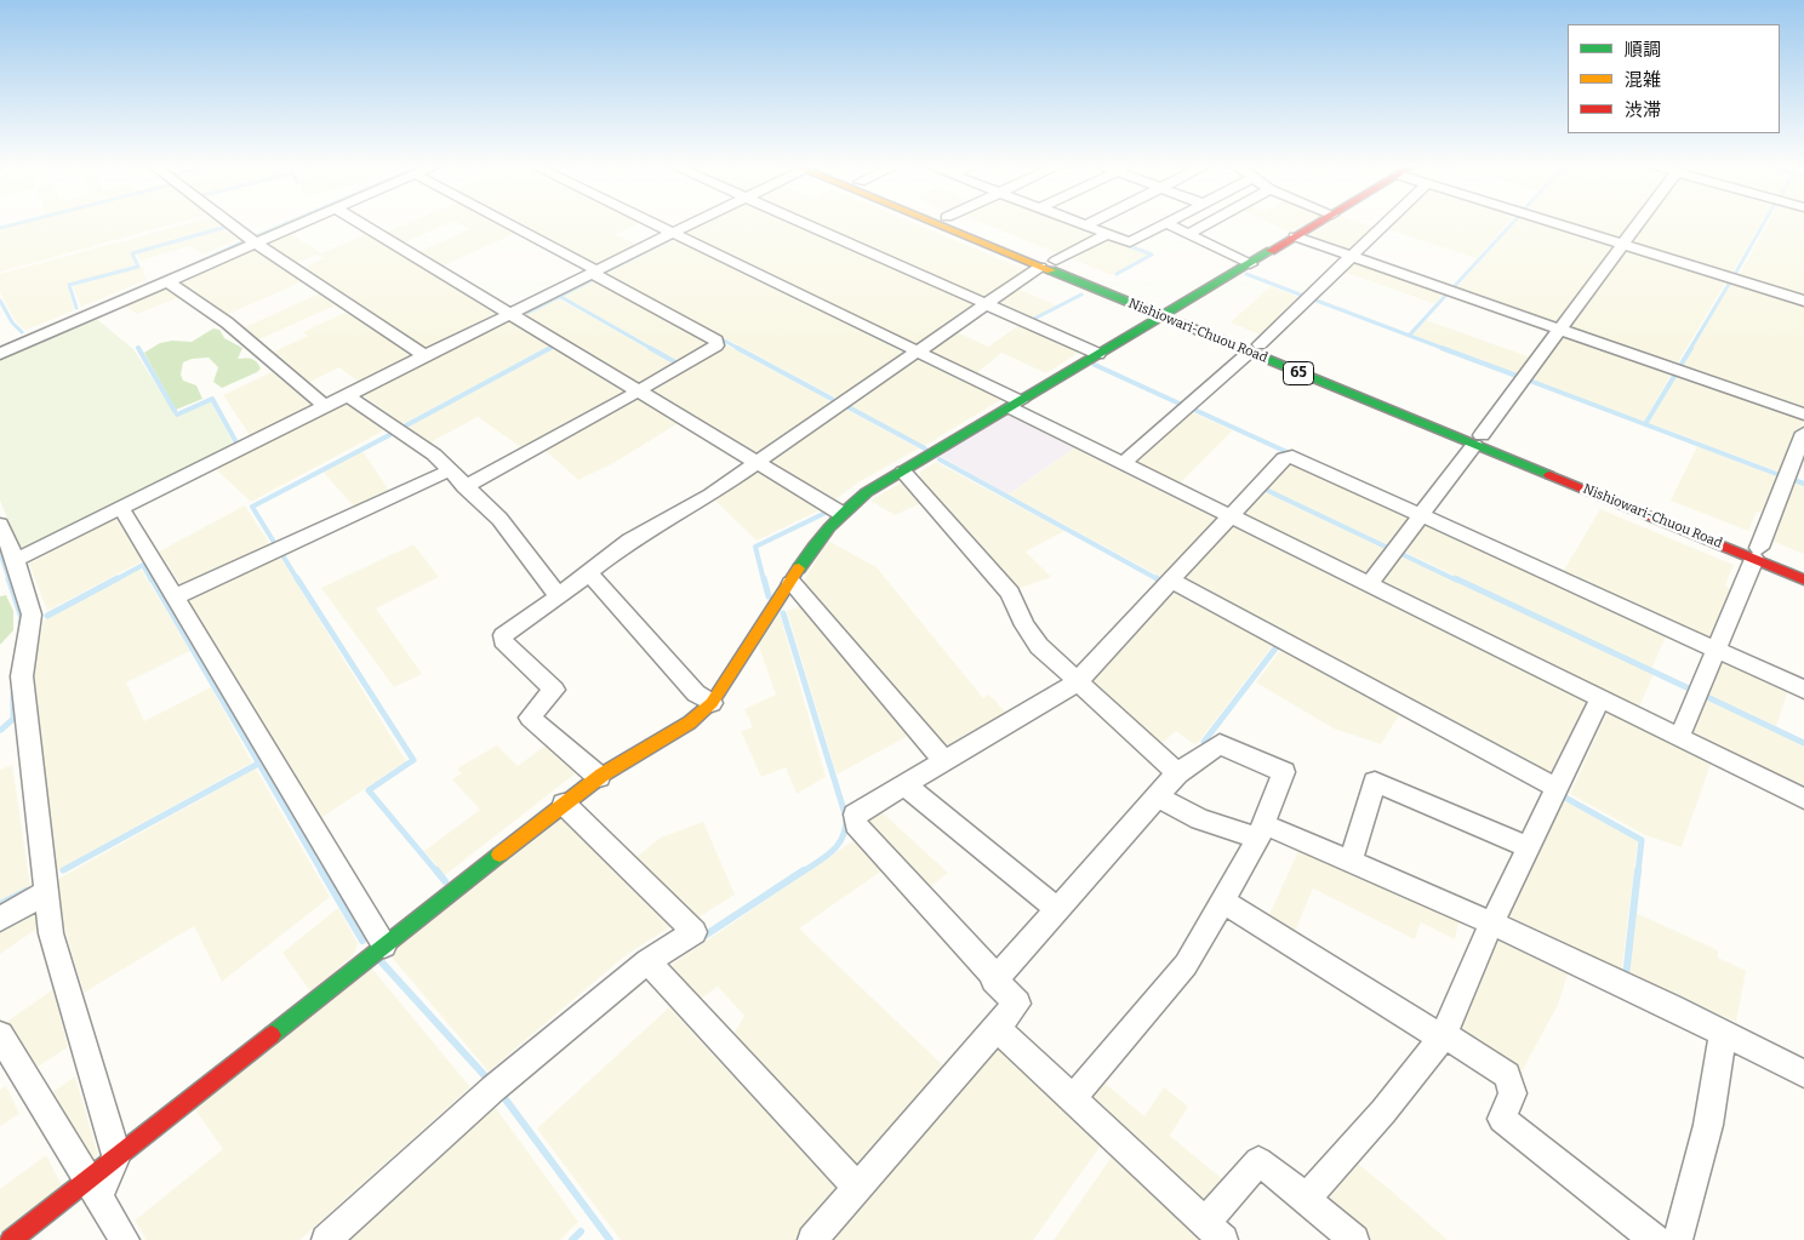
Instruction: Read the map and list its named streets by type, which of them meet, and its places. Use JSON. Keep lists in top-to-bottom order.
{
  "streets": {
    "main road": ["Nishiowari-Chuou Road", "65"]
  },
  "legend": ["順調", "混雑", "渋滞"]
}
